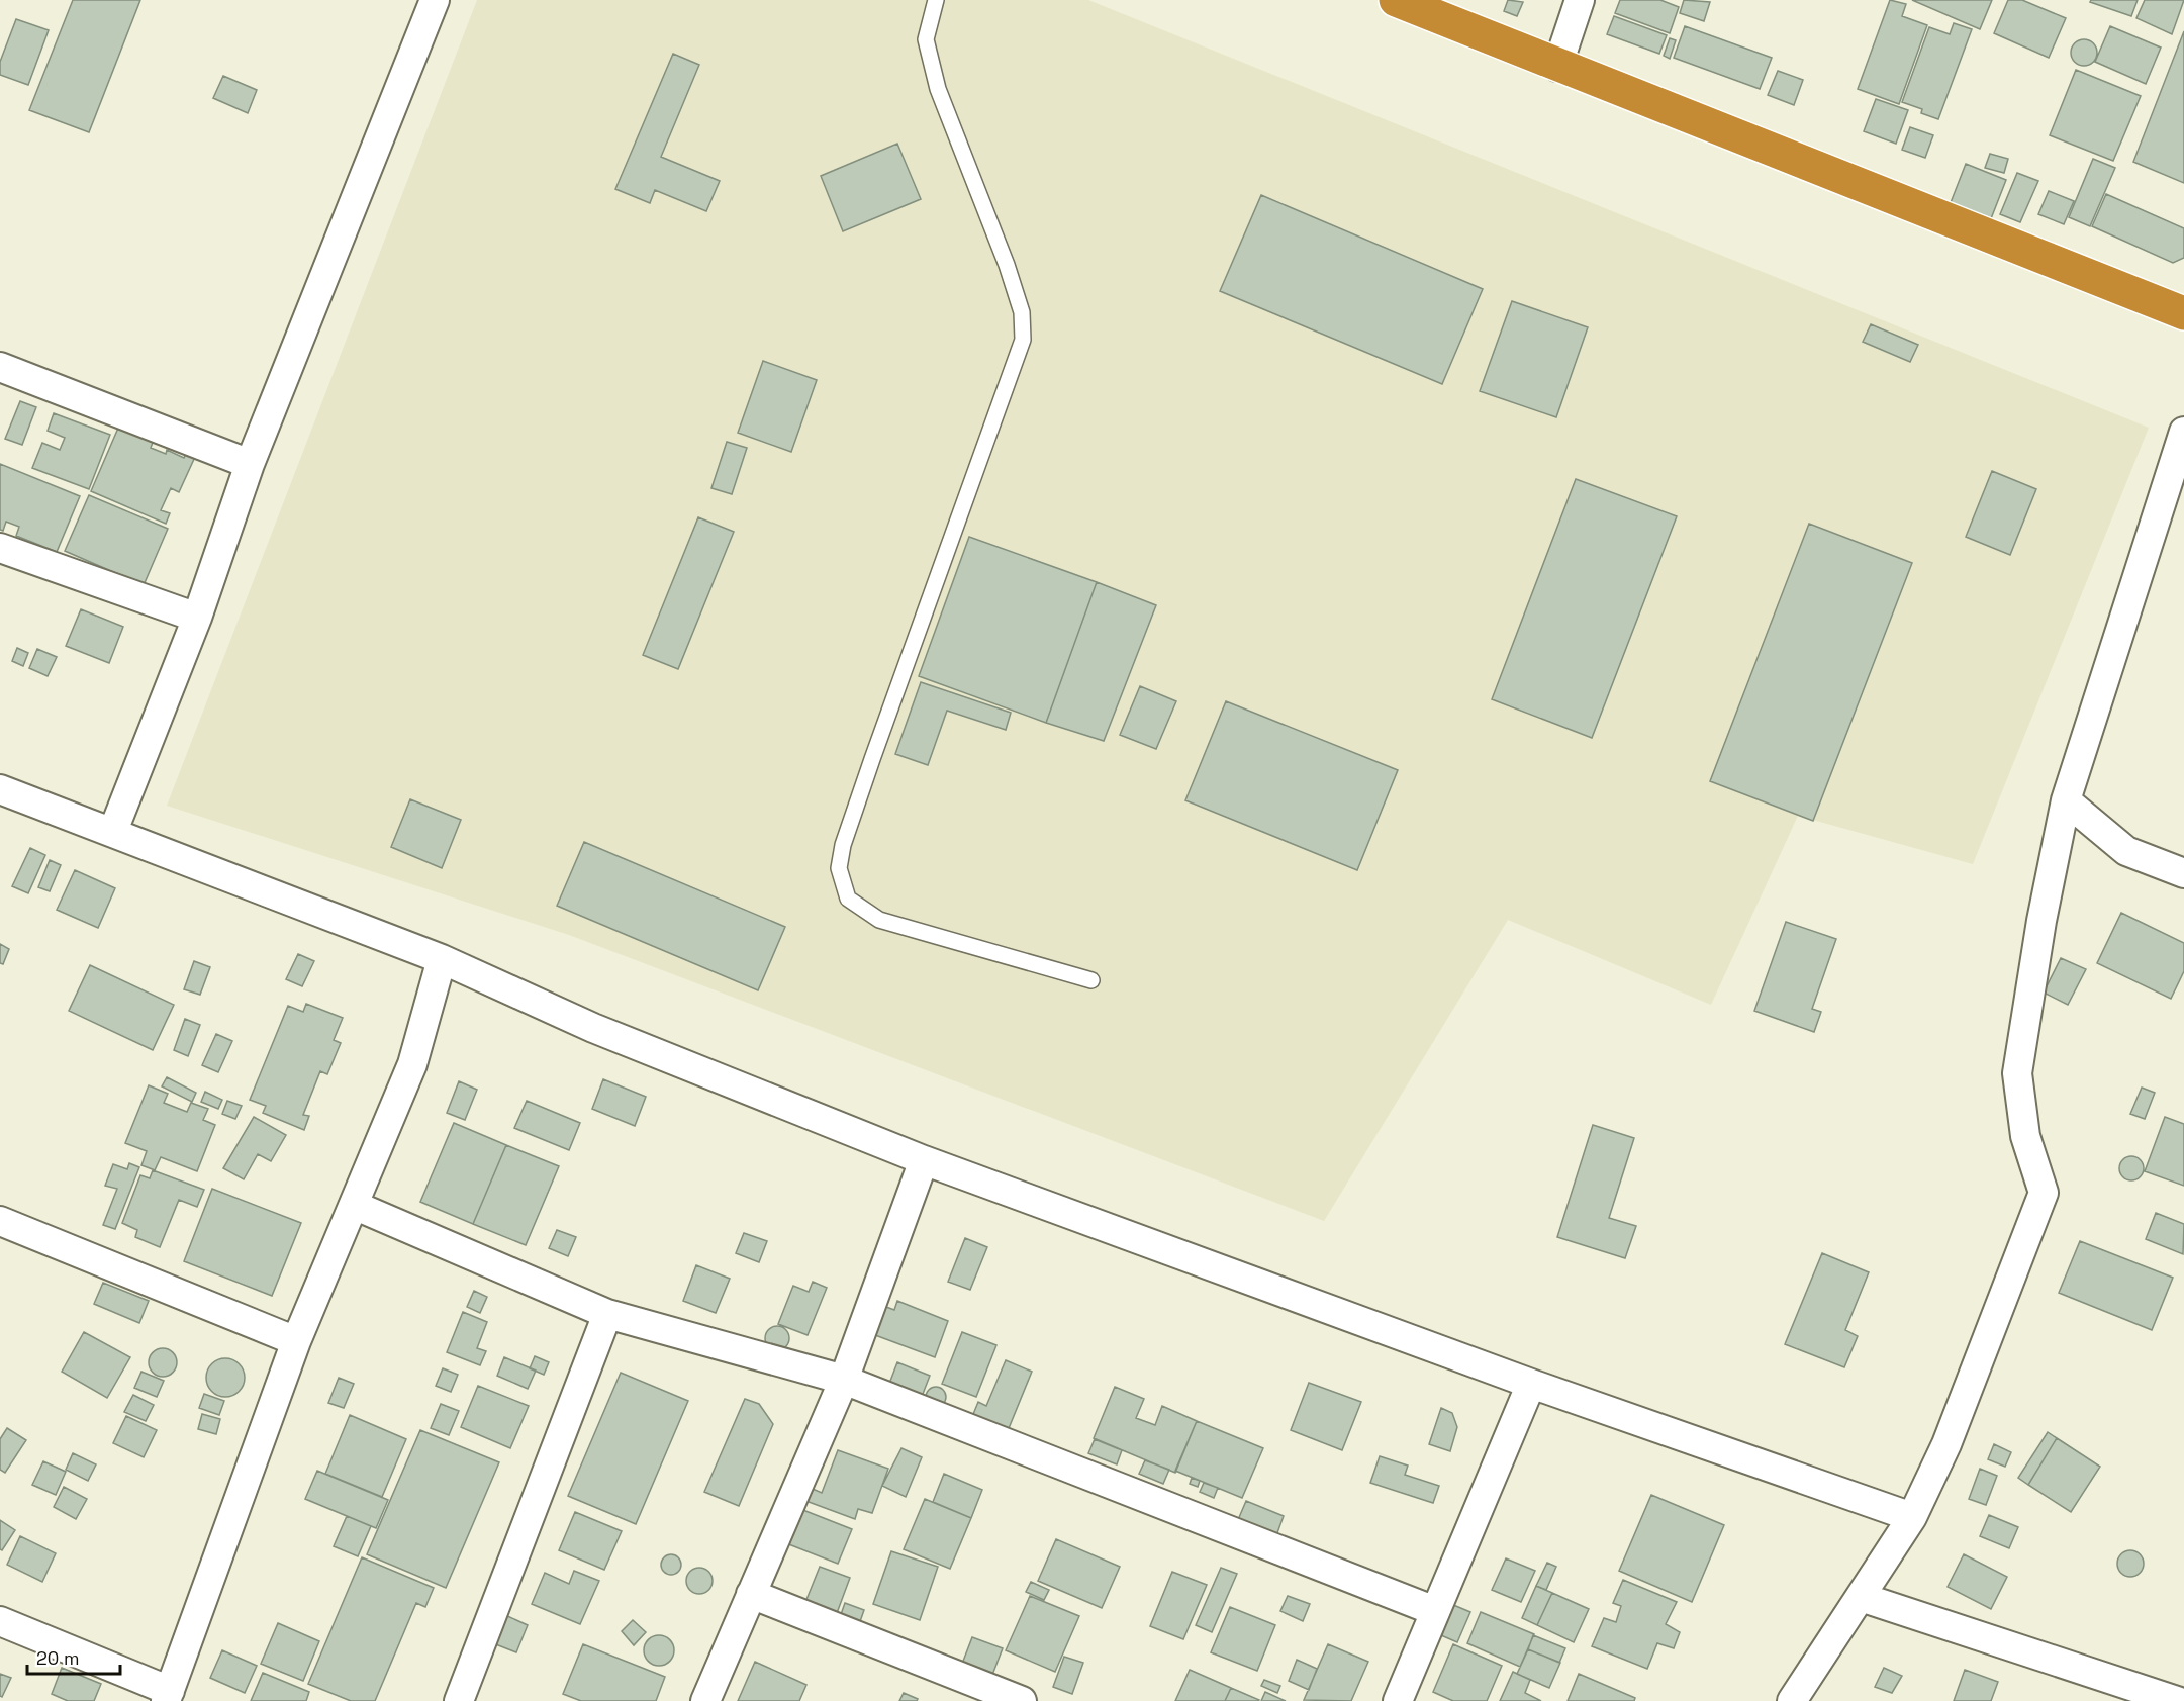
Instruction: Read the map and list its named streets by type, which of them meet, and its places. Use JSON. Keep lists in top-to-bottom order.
{
  "scale_bar": "20 m"
}
